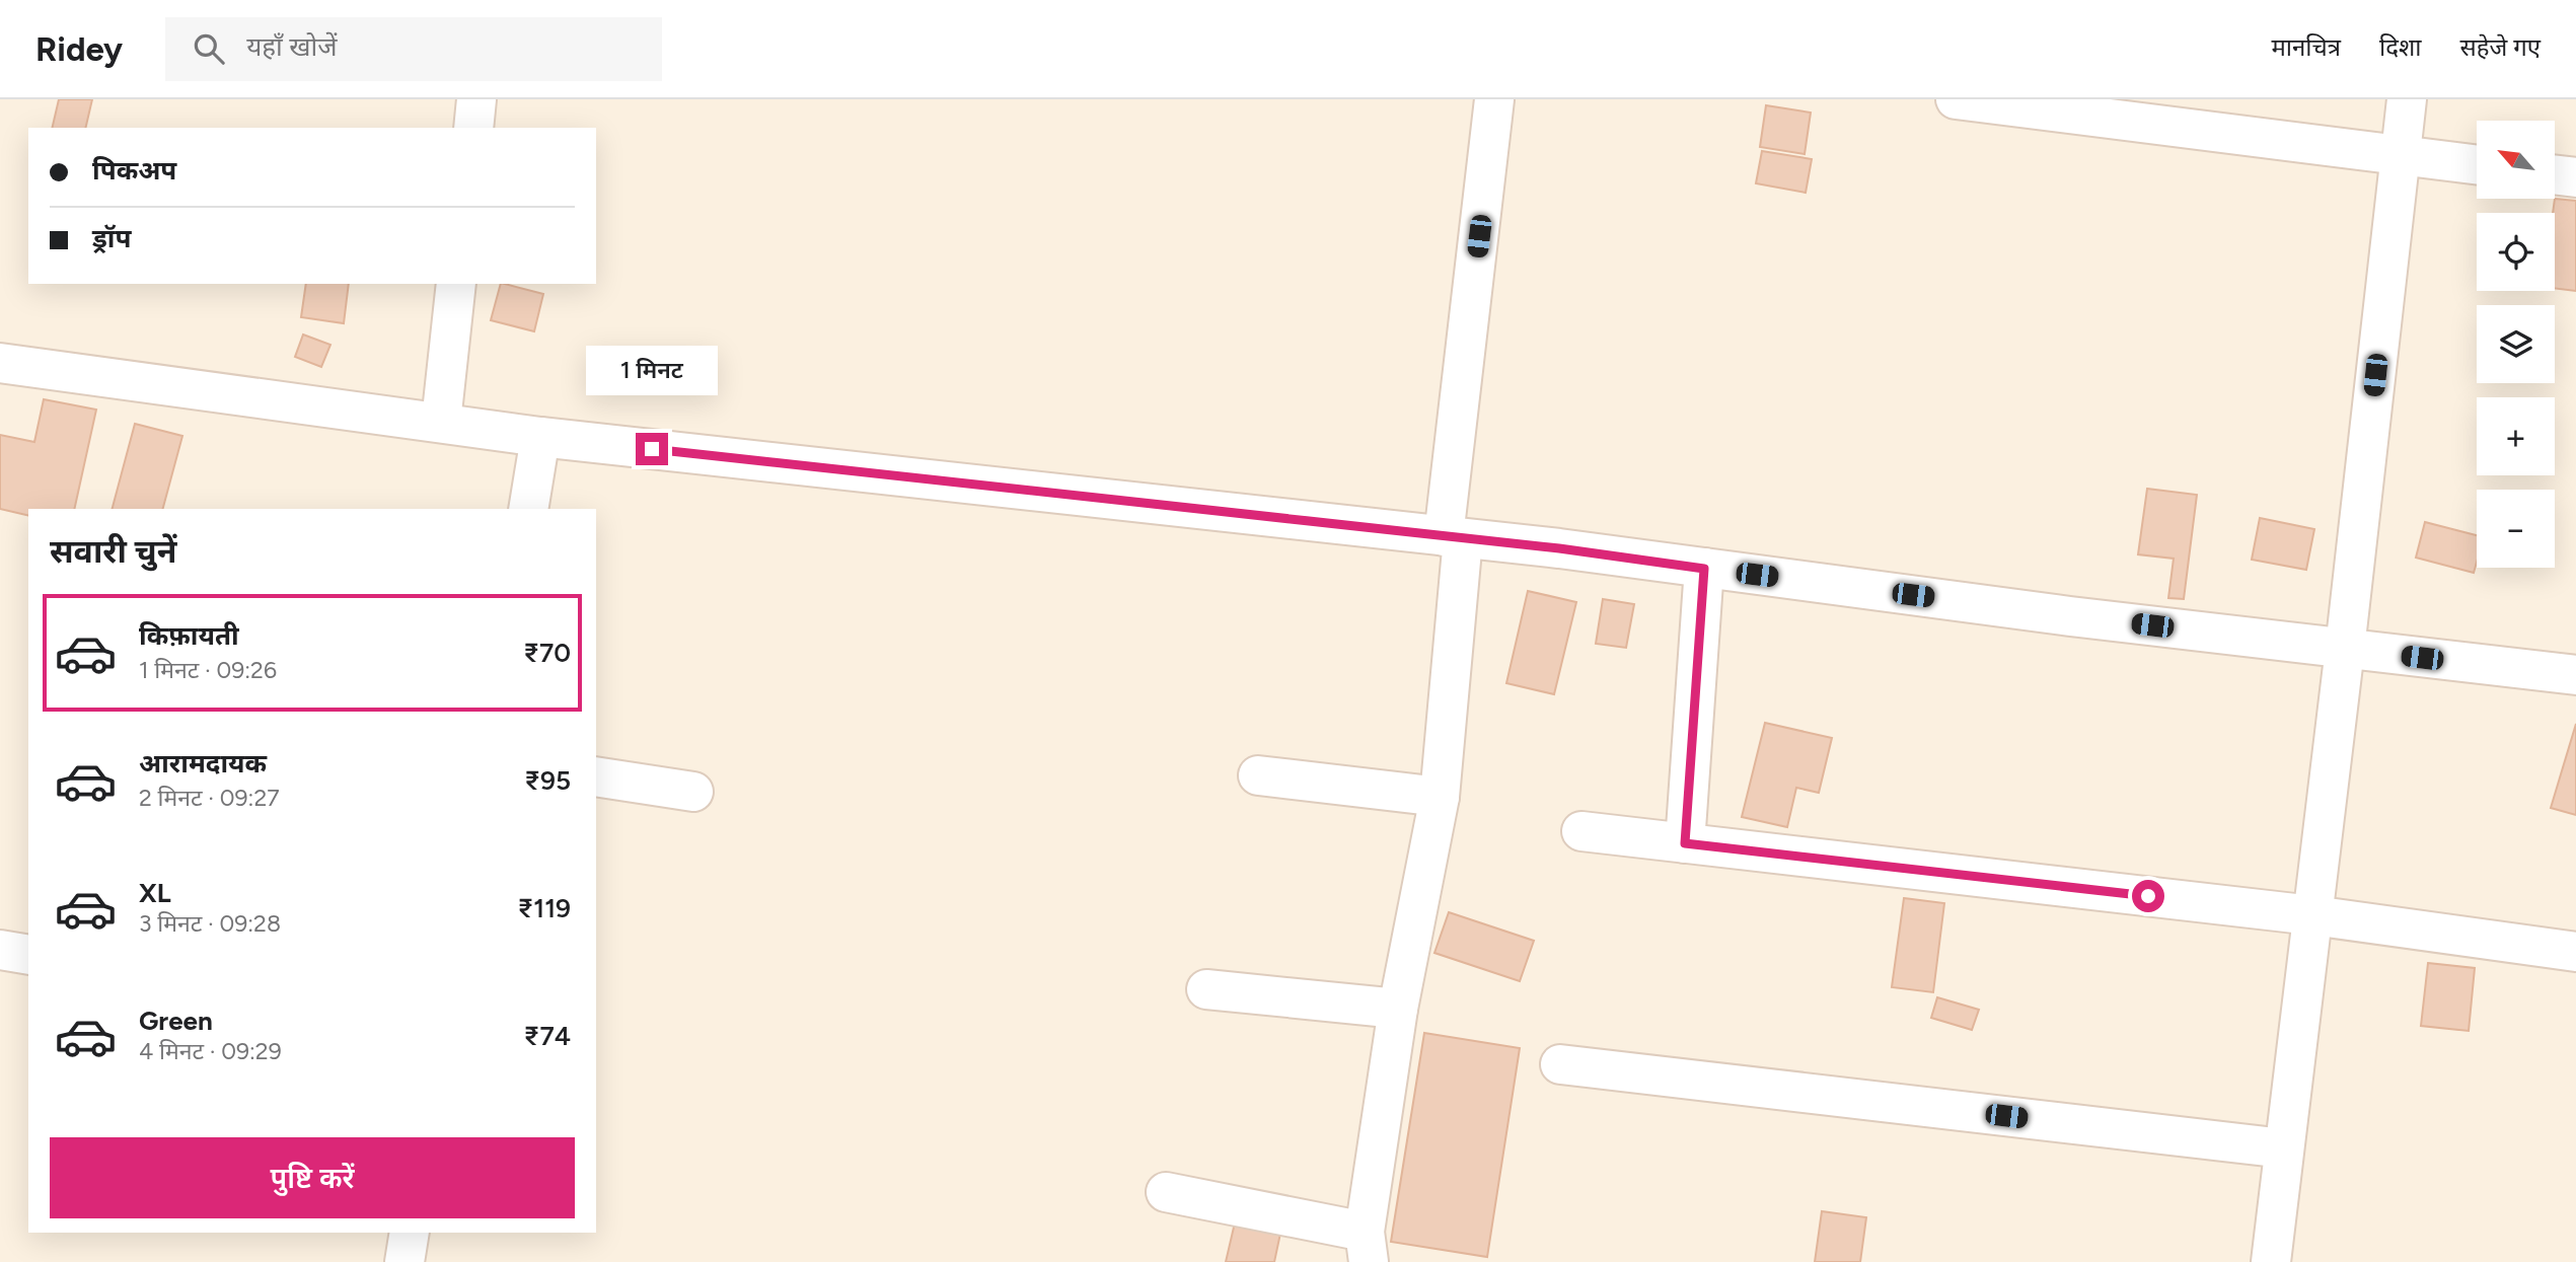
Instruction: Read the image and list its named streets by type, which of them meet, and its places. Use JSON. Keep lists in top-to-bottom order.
{
  "north": "top left",
  "page": {
    "header": "Ridey",
    "search": "यहाँ खोजें",
    "nav": ["मानचित्र", "दिशा", "सहेजे गए"],
    "map_buttons": ["+", "−"],
    "banner": ["पिकअप", "ड्रॉप"],
    "bubble": "1 मिनट",
    "heading": "सवारी चुनें",
    "list": [
      {
        "name": "किफ़ायती",
        "note": "1 मिनट · 09:26",
        "value": "₹70"
      },
      {
        "name": "आरामदायक",
        "note": "2 मिनट · 09:27",
        "value": "₹95"
      },
      {
        "name": "XL",
        "note": "3 मिनट · 09:28",
        "value": "₹119"
      },
      {
        "name": "Green",
        "note": "4 मिनट · 09:29",
        "value": "₹74"
      }
    ],
    "buttons": "पुष्टि करें"
  }
}
